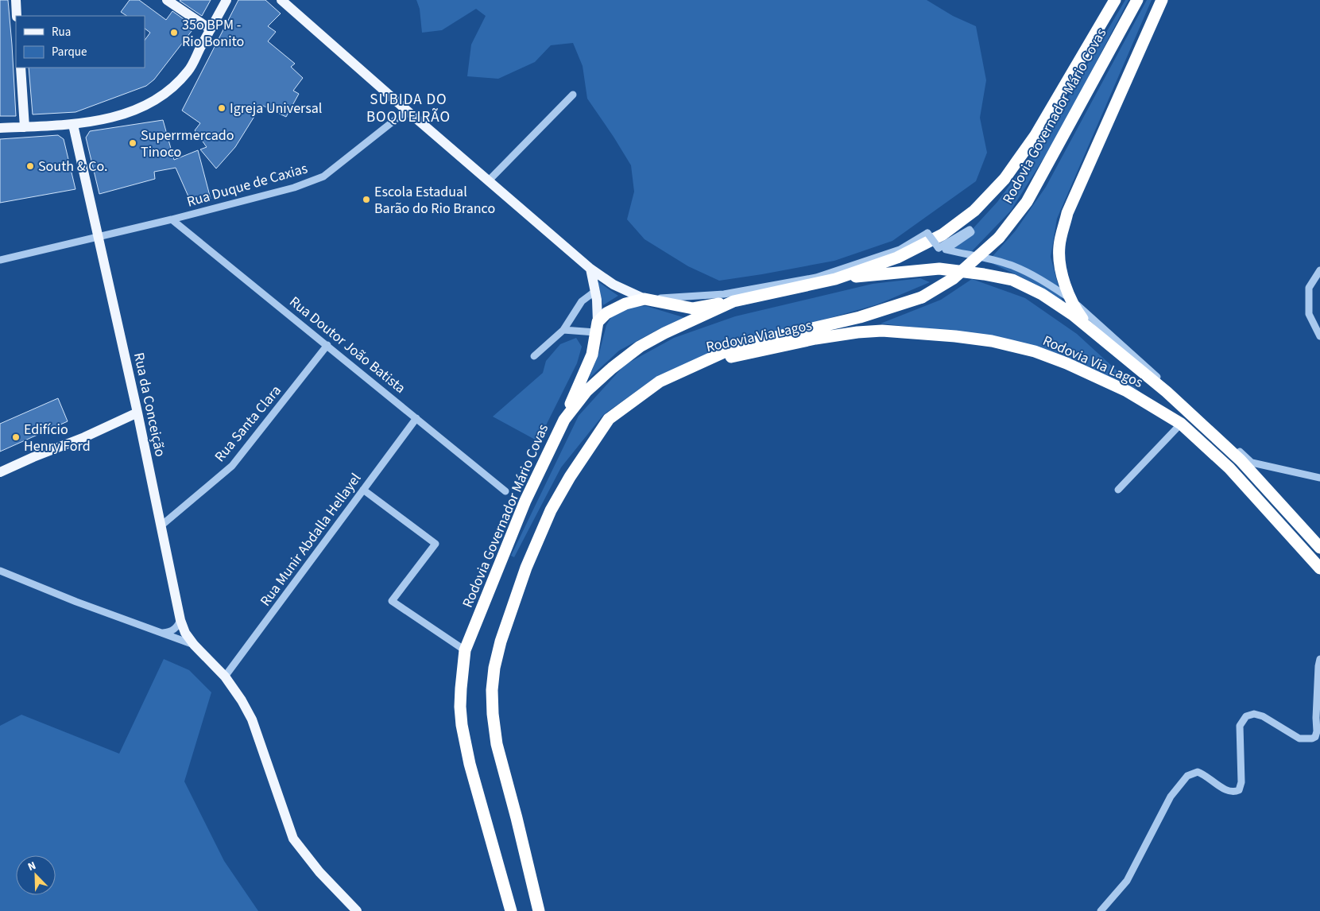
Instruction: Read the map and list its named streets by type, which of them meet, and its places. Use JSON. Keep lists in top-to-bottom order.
{
  "streets": {
    "highway": ["Rodovia Governador Mário Covas", "Rodovia Via Lagos"],
    "main road": ["Rua da Conceição"],
    "street": [
      "Rua Duque de Caxias",
      "Rua Doutor João Batista",
      "Rua Santa Clara",
      "Rua Munir Abdalla Hellayel"
    ]
  },
  "crossings": [
    ["Rodovia Governador Mário Covas", "Rodovia Via Lagos"],
    ["Rua Duque de Caxias", "Rua Doutor João Batista"],
    ["Rua Duque de Caxias", "Rua da Conceição"],
    ["Rua Doutor João Batista", "Rua Santa Clara"],
    ["Rua Doutor João Batista", "Rua Munir Abdalla Hellayel"],
    ["Rua da Conceição", "Rua Santa Clara"],
    ["Rua da Conceição", "Rua Munir Abdalla Hellayel"]
  ],
  "districts": ["SUBIDA DO BOQUEIRÃO"],
  "places": [
    "35o BPM - Rio Bonito",
    "Igreja Universal",
    "Superrmercado Tinoco",
    "South & Co.",
    "Escola Estadual Barão do Rio Branco",
    "Edifício Henry Ford"
  ],
  "legend": ["Rua", "Parque"],
  "north": "top left"
}
